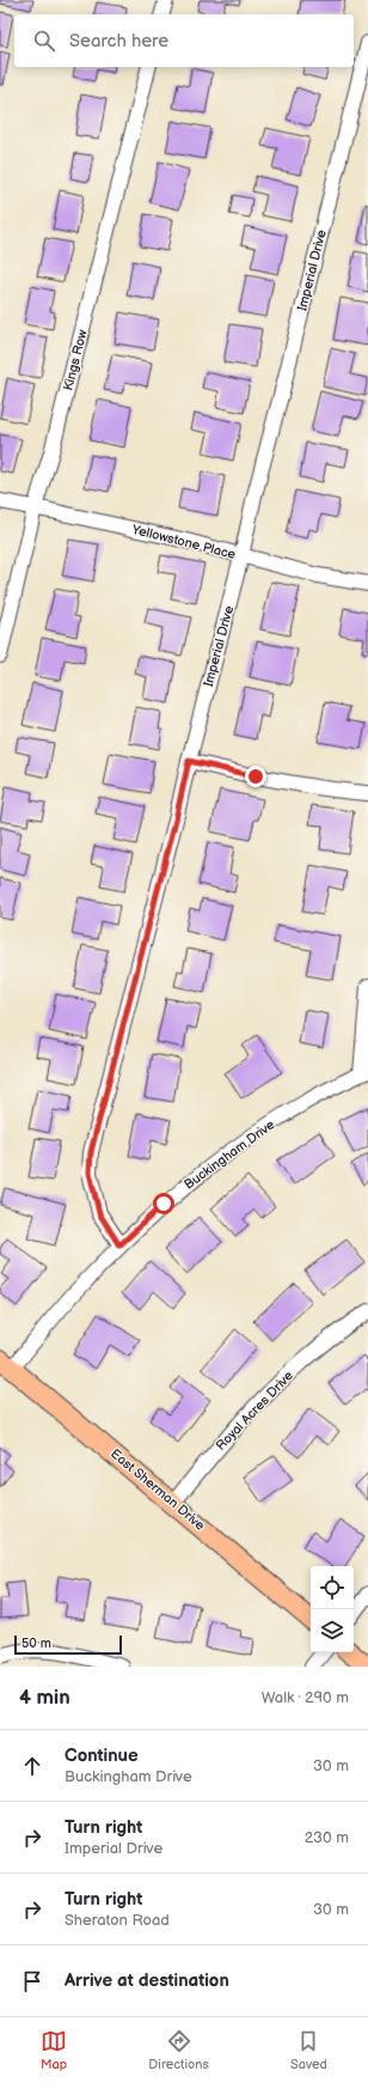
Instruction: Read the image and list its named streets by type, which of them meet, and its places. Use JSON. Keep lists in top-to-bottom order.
{
  "streets": {
    "main road": ["East Sherman Drive"],
    "street": [
      "Imperial Drive",
      "Kings Row",
      "Yellowstone Place",
      "Buckingham Drive",
      "Royal Acres Drive"
    ]
  },
  "crossings": [
    ["Imperial Drive", "Yellowstone Place"],
    ["Imperial Drive", "Buckingham Drive"],
    ["Kings Row", "Yellowstone Place"],
    ["Buckingham Drive", "East Sherman Drive"],
    ["Royal Acres Drive", "East Sherman Drive"]
  ],
  "scale_bar": "50 m",
  "page": {
    "search": "Search here",
    "scale": "50 m",
    "heading": ["4 min", "Walk · 290 m"],
    "list": [
      ["Continue", "Buckingham Drive", "30 m"],
      ["Turn right", "Imperial Drive", "230 m"],
      ["Turn right", "Sheraton Road", "30 m"],
      "Arrive at destination"
    ],
    "nav": ["Map", "Directions", "Saved"]
  }
}
